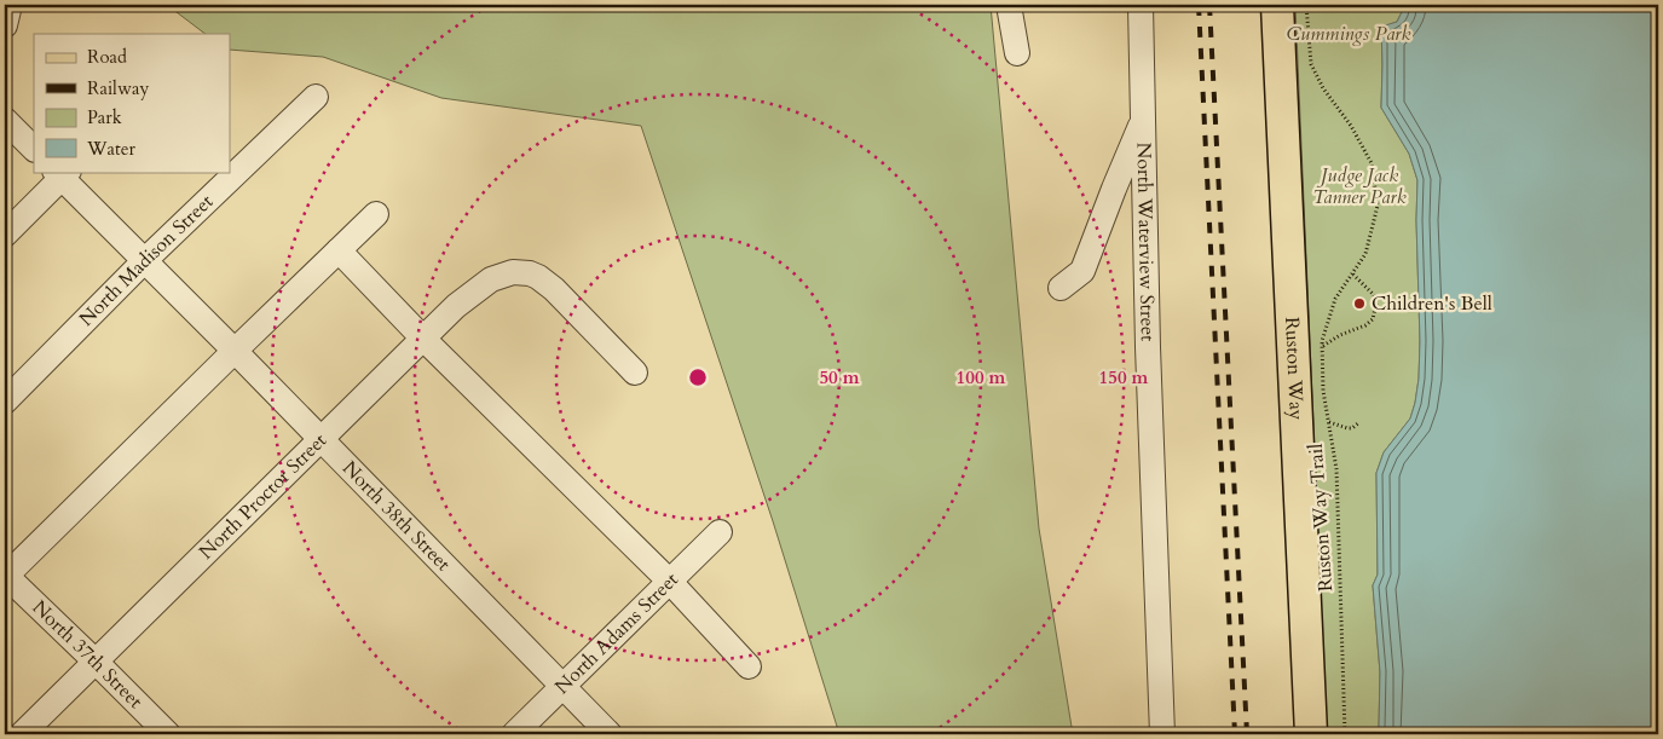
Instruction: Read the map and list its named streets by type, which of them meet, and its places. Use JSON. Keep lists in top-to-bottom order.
{
  "streets": {
    "main road": ["Ruston Way"],
    "street": [
      "North Waterview Street",
      "North Madison Street",
      "North Proctor Street",
      "North 38th Street",
      "North Adams Street",
      "North 37th Street"
    ],
    "path": ["Ruston Way Trail"]
  },
  "crossings": [
    ["North Madison Street", "North 38th Street"],
    ["North Proctor Street", "North 38th Street"],
    ["North Proctor Street", "North 37th Street"],
    ["North 38th Street", "North Adams Street"]
  ],
  "parks": ["Cummings Park", "Judge Jack Tanner Park"],
  "places": ["Children's Bell"],
  "legend": [
    "Road",
    "Railway",
    "Park",
    "Water"
  ],
  "rings": ["50 m", "100 m", "150 m"]
}
